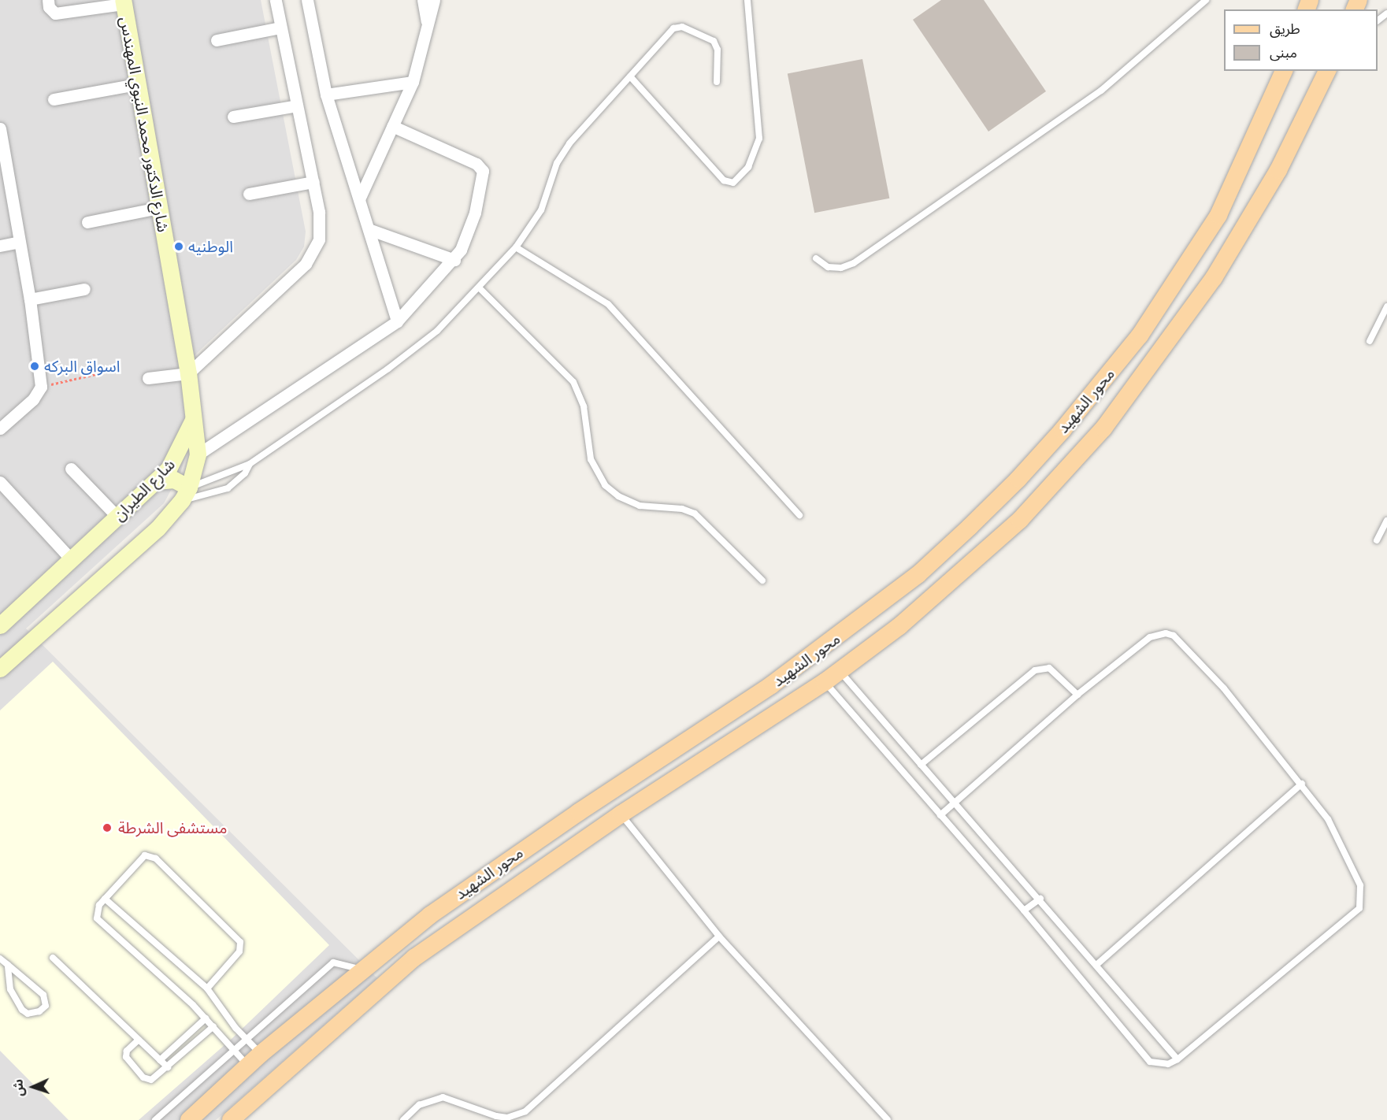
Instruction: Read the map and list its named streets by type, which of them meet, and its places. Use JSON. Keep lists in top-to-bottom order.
{
  "streets": {
    "main road": ["شارع الدكتور محمد النبوي المهندس", "محور الشهيد", "شارع الطيران"]
  },
  "crossings": [
    ["شارع الدكتور محمد النبوي المهندس", "شارع الطيران"]
  ],
  "places": ["الوطنيه", "اسواق البركه", "مستشفى الشرطة"],
  "legend": ["طريق", "مبنى"],
  "north": "left"
}
